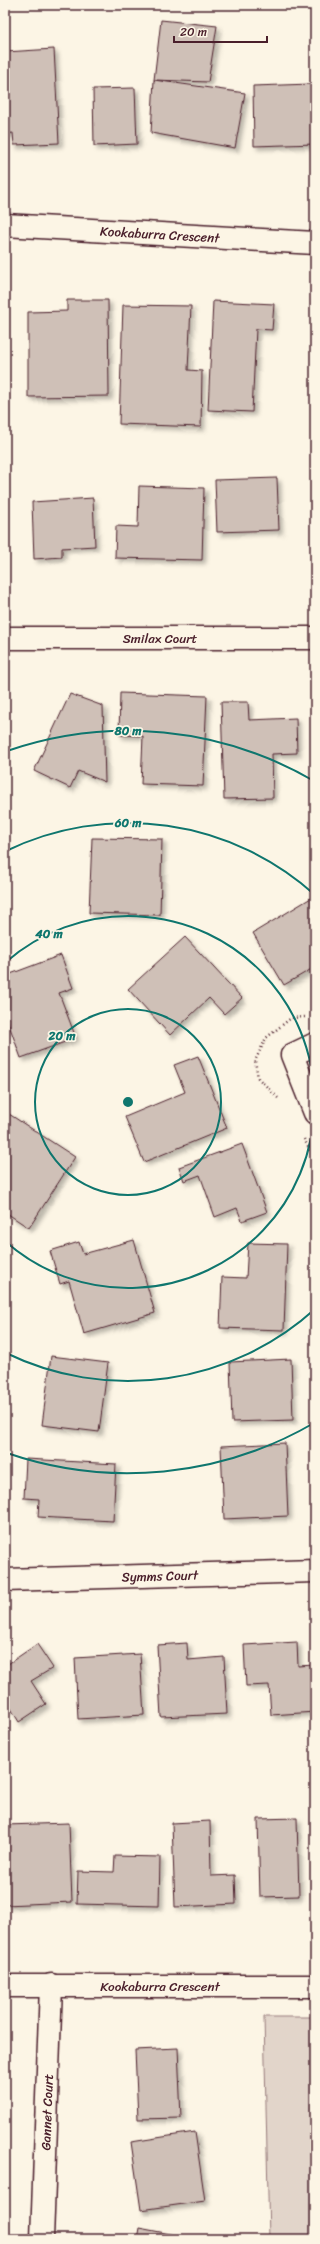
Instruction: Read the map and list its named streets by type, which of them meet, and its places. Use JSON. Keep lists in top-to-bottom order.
{
  "streets": {
    "street": [
      "Kookaburra Crescent",
      "Smilax Court",
      "Symms Court",
      "Gannet Court"
    ]
  },
  "crossings": [
    ["Kookaburra Crescent", "Gannet Court"]
  ],
  "scale_bar": "20 m",
  "rings": [
    "80 m",
    "60 m",
    "40 m",
    "20 m"
  ]
}
